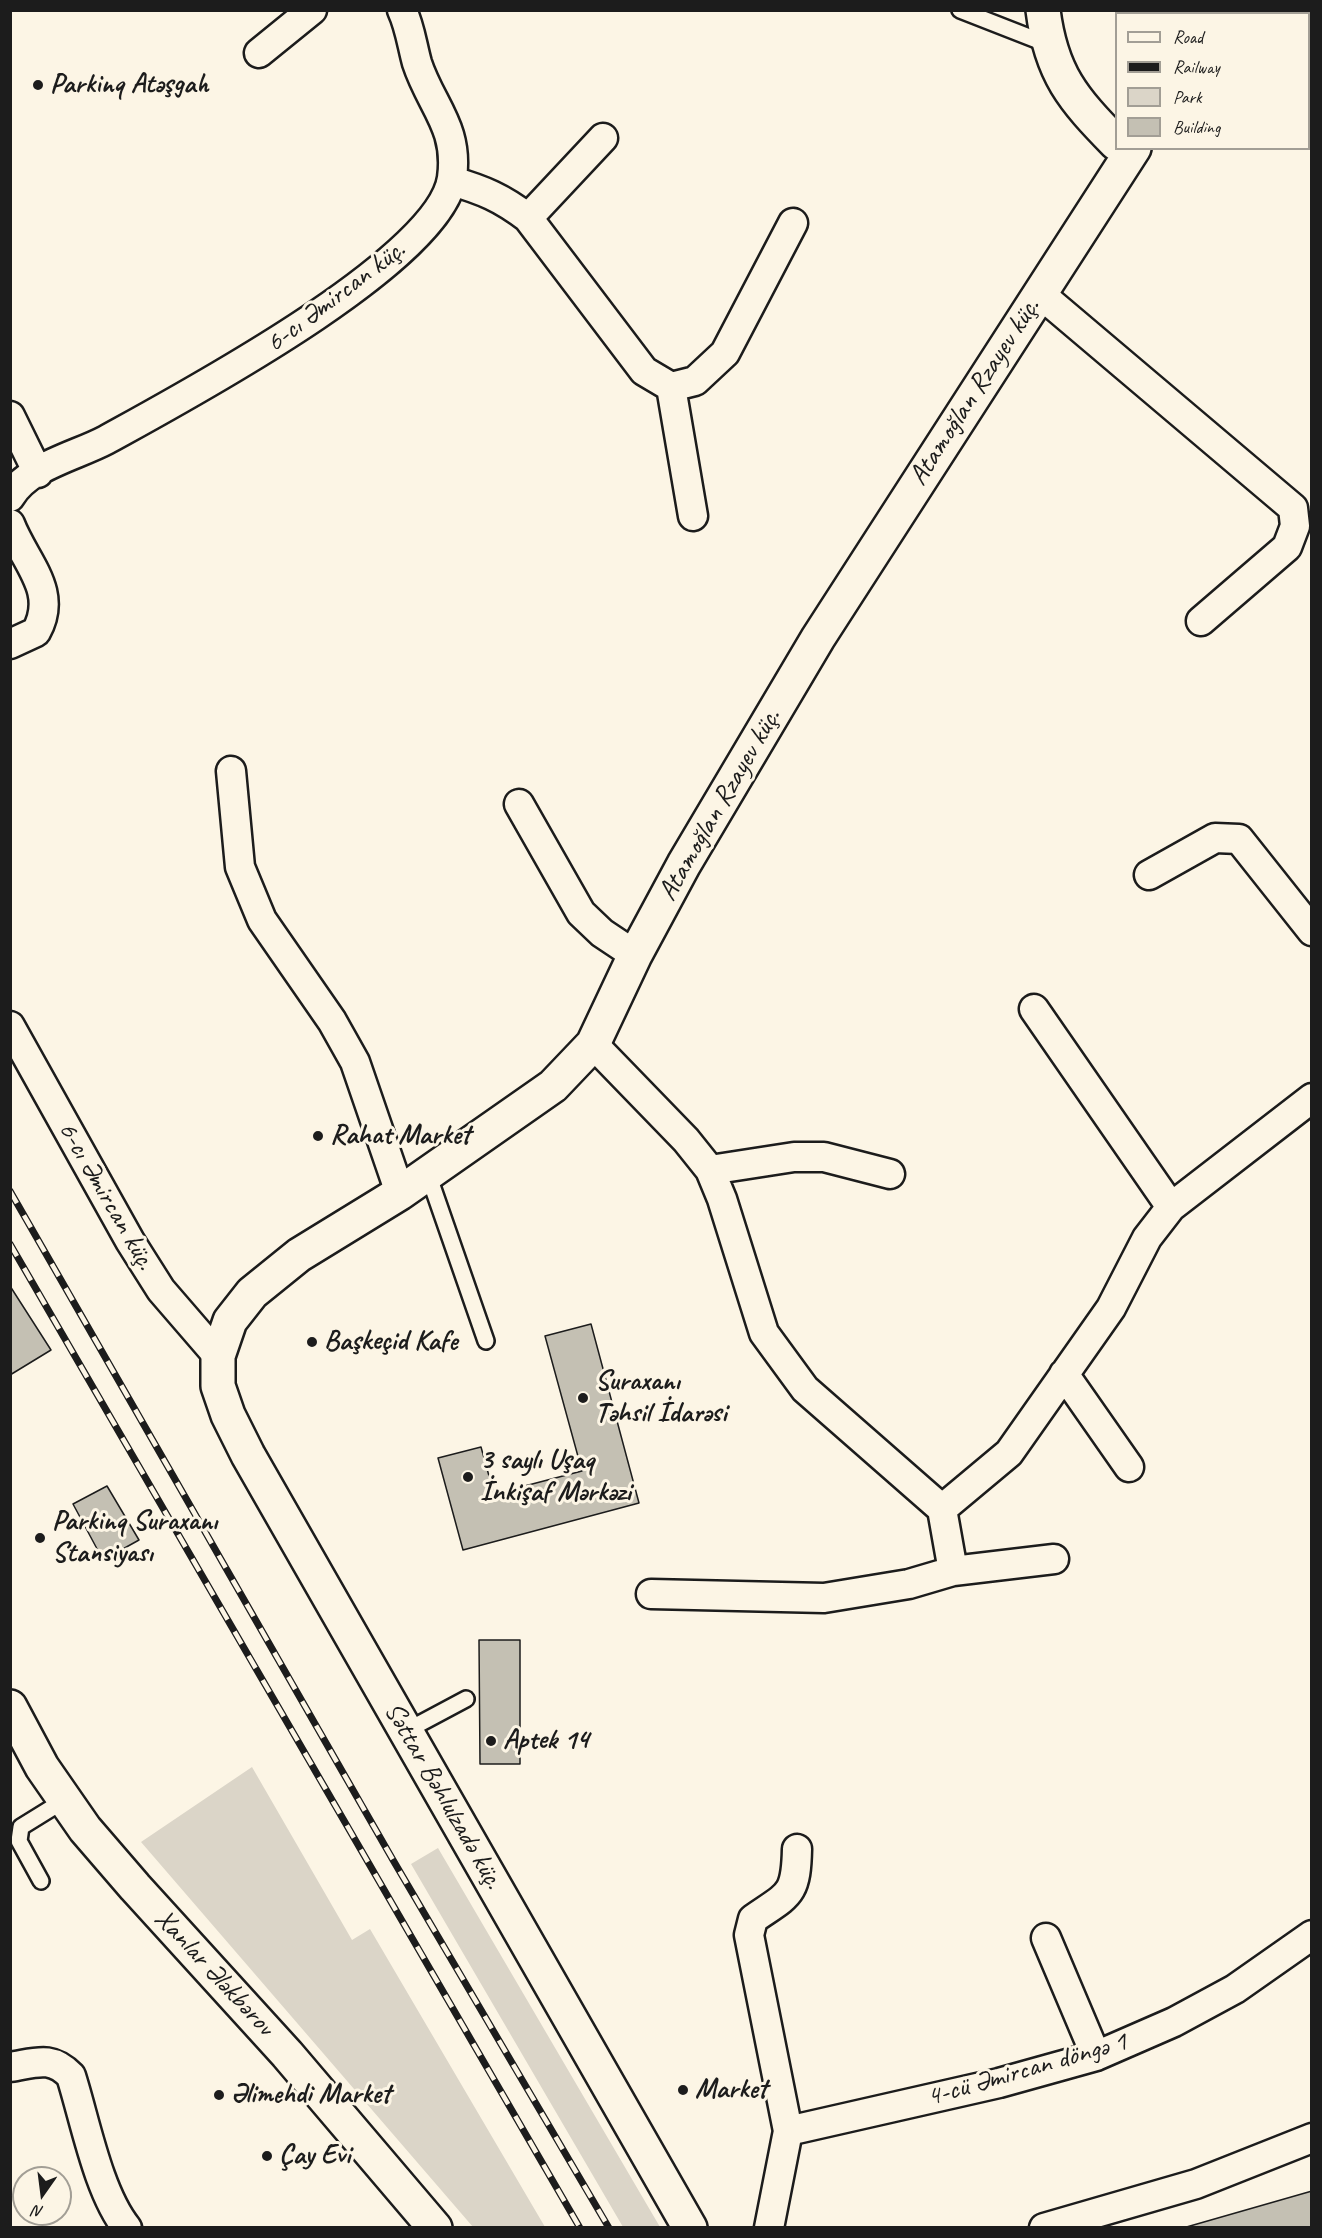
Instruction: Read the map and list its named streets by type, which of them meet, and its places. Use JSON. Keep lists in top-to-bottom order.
{
  "streets": {
    "main road": ["Atamoğlan Rzayev küç.", "Səttar Bəhlulzadə küç.", "Xanlar Ələkbərov"],
    "street": ["6-cı Əmircan küç.", "4-cü Əmircan döngə 1"]
  },
  "crossings": [
    ["6-cı Əmircan küç.", "Atamoğlan Rzayev küç."],
    ["6-cı Əmircan küç.", "Səttar Bəhlulzadə küç."],
    ["Atamoğlan Rzayev küç.", "Səttar Bəhlulzadə küç."]
  ],
  "places": [
    "Parkinq Atəşgah",
    "Rahat Market",
    "Başkeçid Kafe",
    "Suraxanı Təhsil İdarəsi",
    "3 saylı Uşaq İnkişaf Mərkəzi",
    "Parkinq Suraxanı Stansiyası",
    "Aptek 14",
    "Market",
    "Əlimehdi Market",
    "Çay Evi"
  ],
  "legend": [
    "Road",
    "Railway",
    "Park",
    "Building"
  ],
  "north": "bottom"
}
